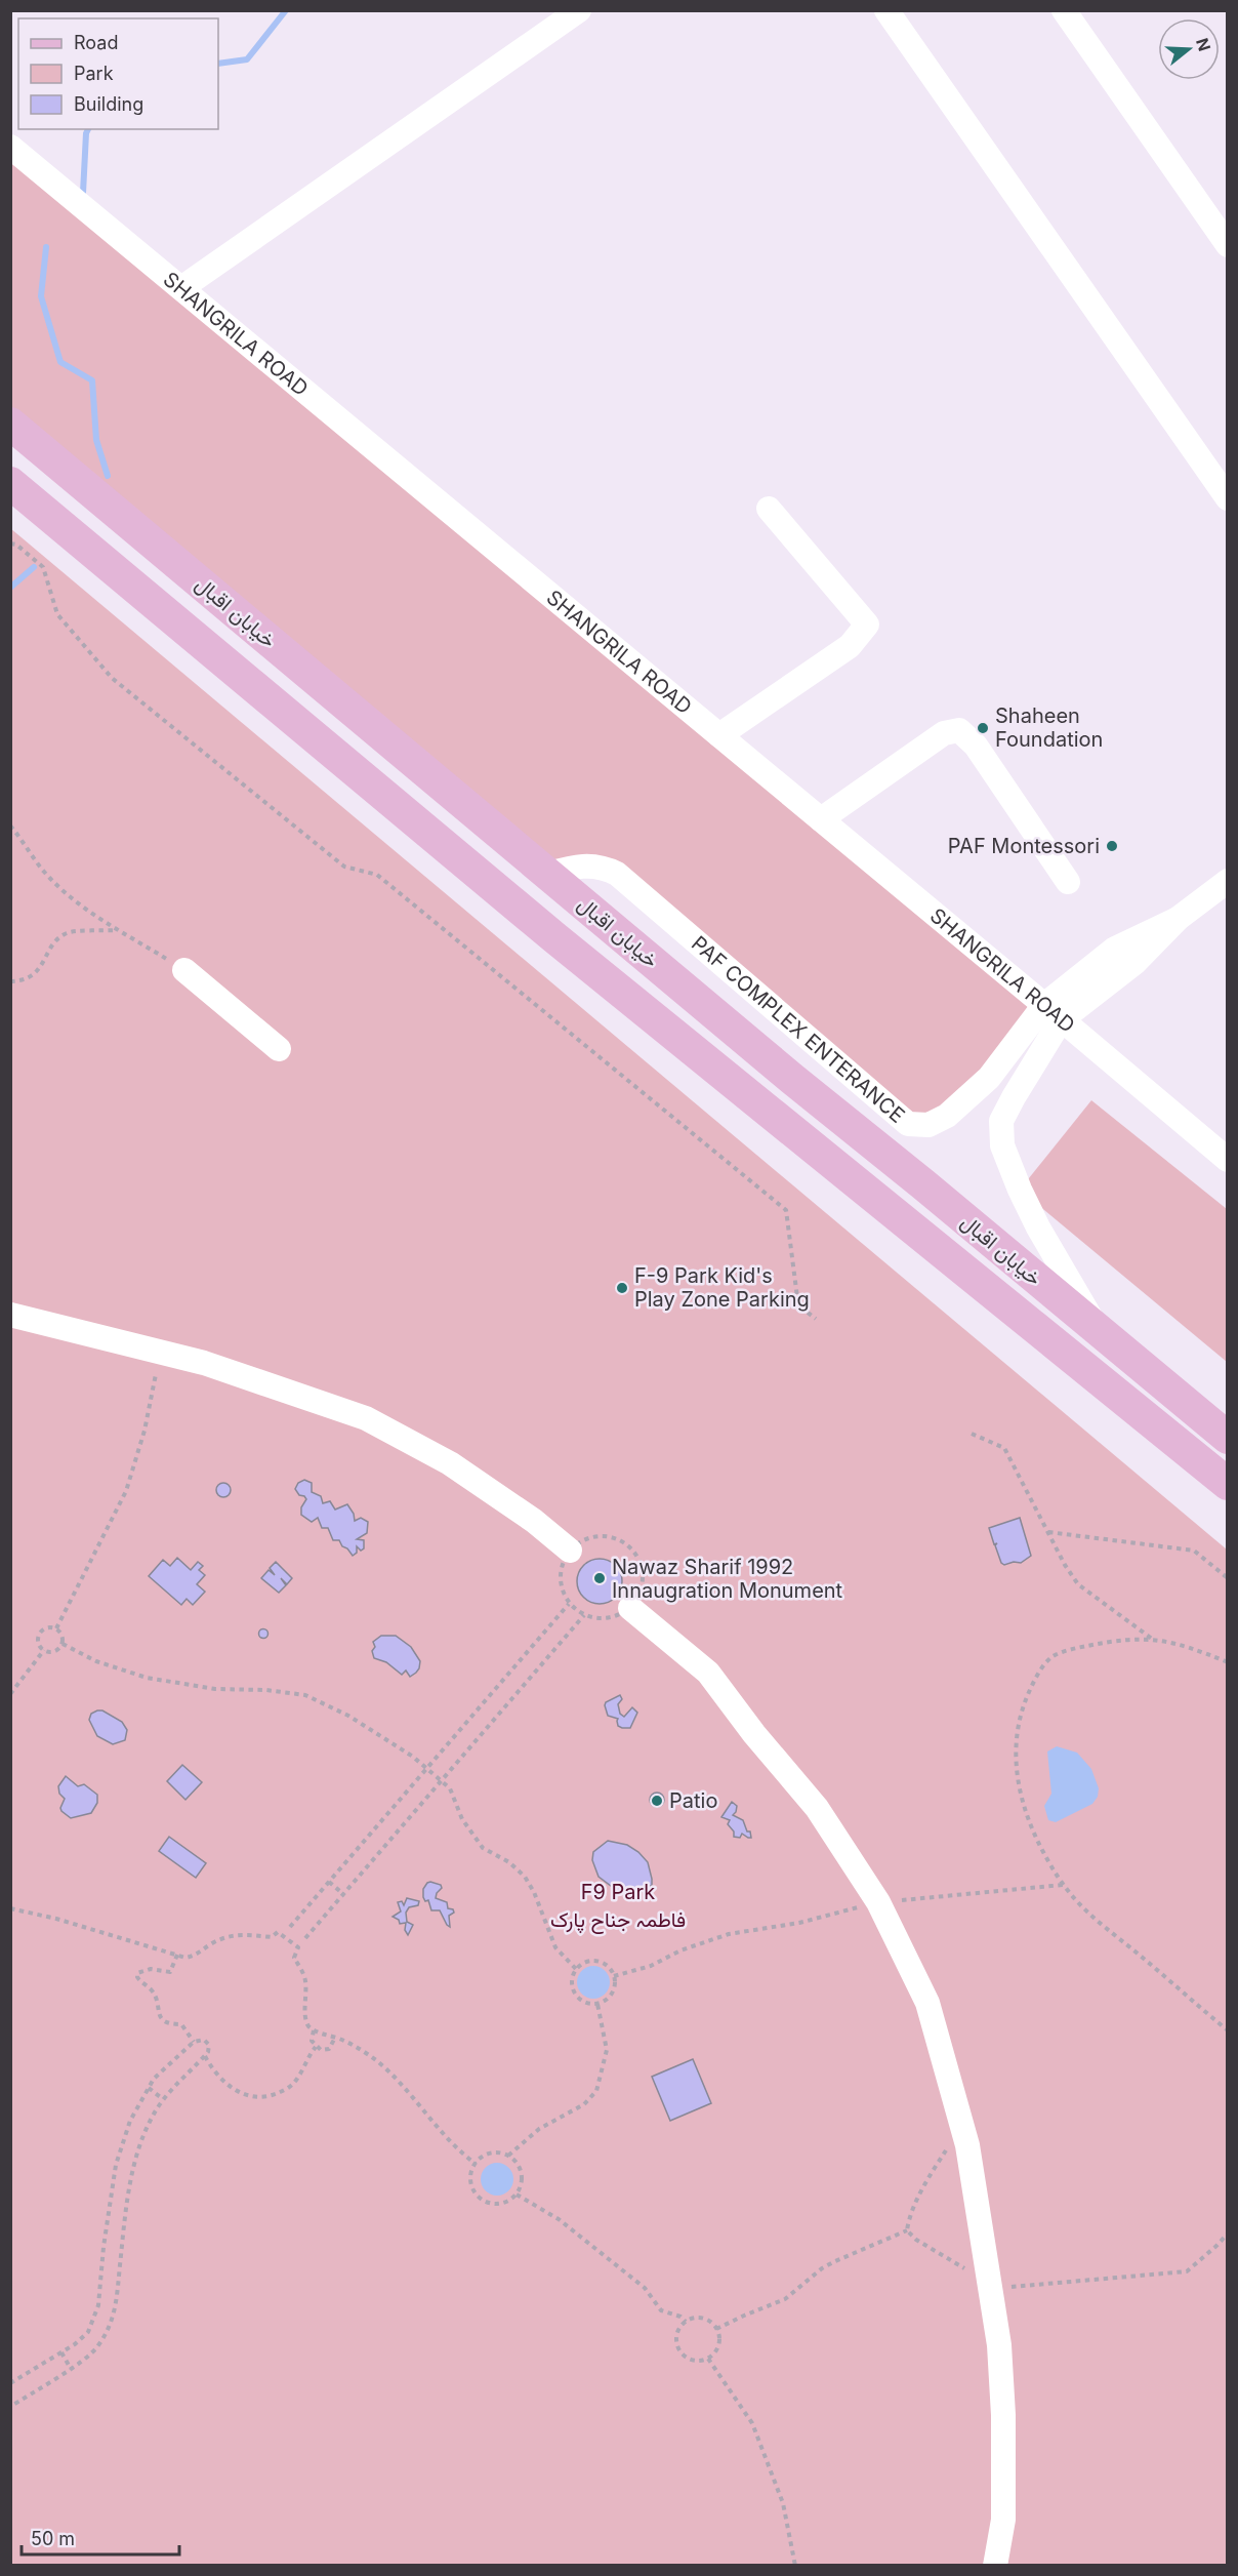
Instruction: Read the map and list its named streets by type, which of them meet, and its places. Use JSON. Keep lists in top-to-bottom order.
{
  "streets": {
    "main road": ["خیابان اقبال"],
    "street": ["SHANGRILA ROAD", "PAF COMPLEX ENTERANCE"]
  },
  "crossings": [
    ["SHANGRILA ROAD", "PAF COMPLEX ENTERANCE"],
    ["خیابان اقبال", "PAF COMPLEX ENTERANCE"]
  ],
  "parks": ["F9 Park", "فاطمہ جناح پارک"],
  "places": [
    "Shaheen Foundation",
    "PAF Montessori",
    "F-9 Park Kid's Play Zone Parking",
    "Nawaz Sharif 1992 Innaugration Monument",
    "Patio"
  ],
  "legend": ["Road", "Park", "Building"],
  "scale_bar": "50 m",
  "north": "right"
}
